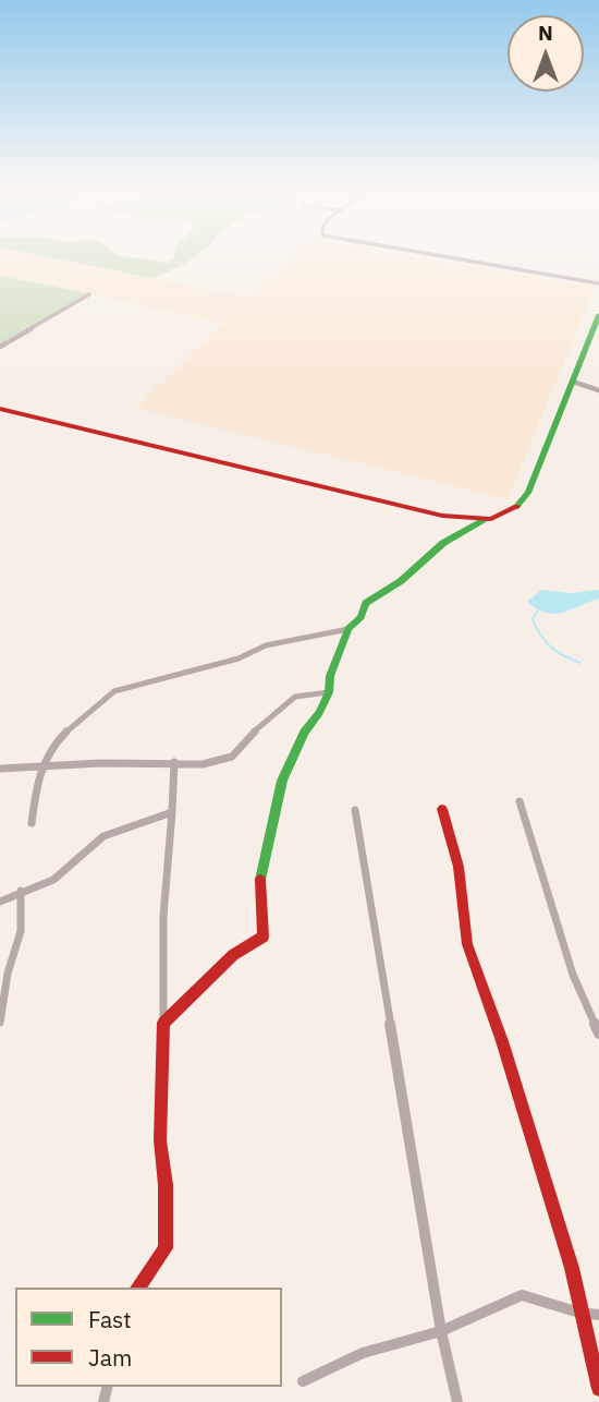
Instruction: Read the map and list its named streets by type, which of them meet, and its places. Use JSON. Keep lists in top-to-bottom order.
{
  "legend": ["Fast", "Jam"],
  "north": "top"
}
